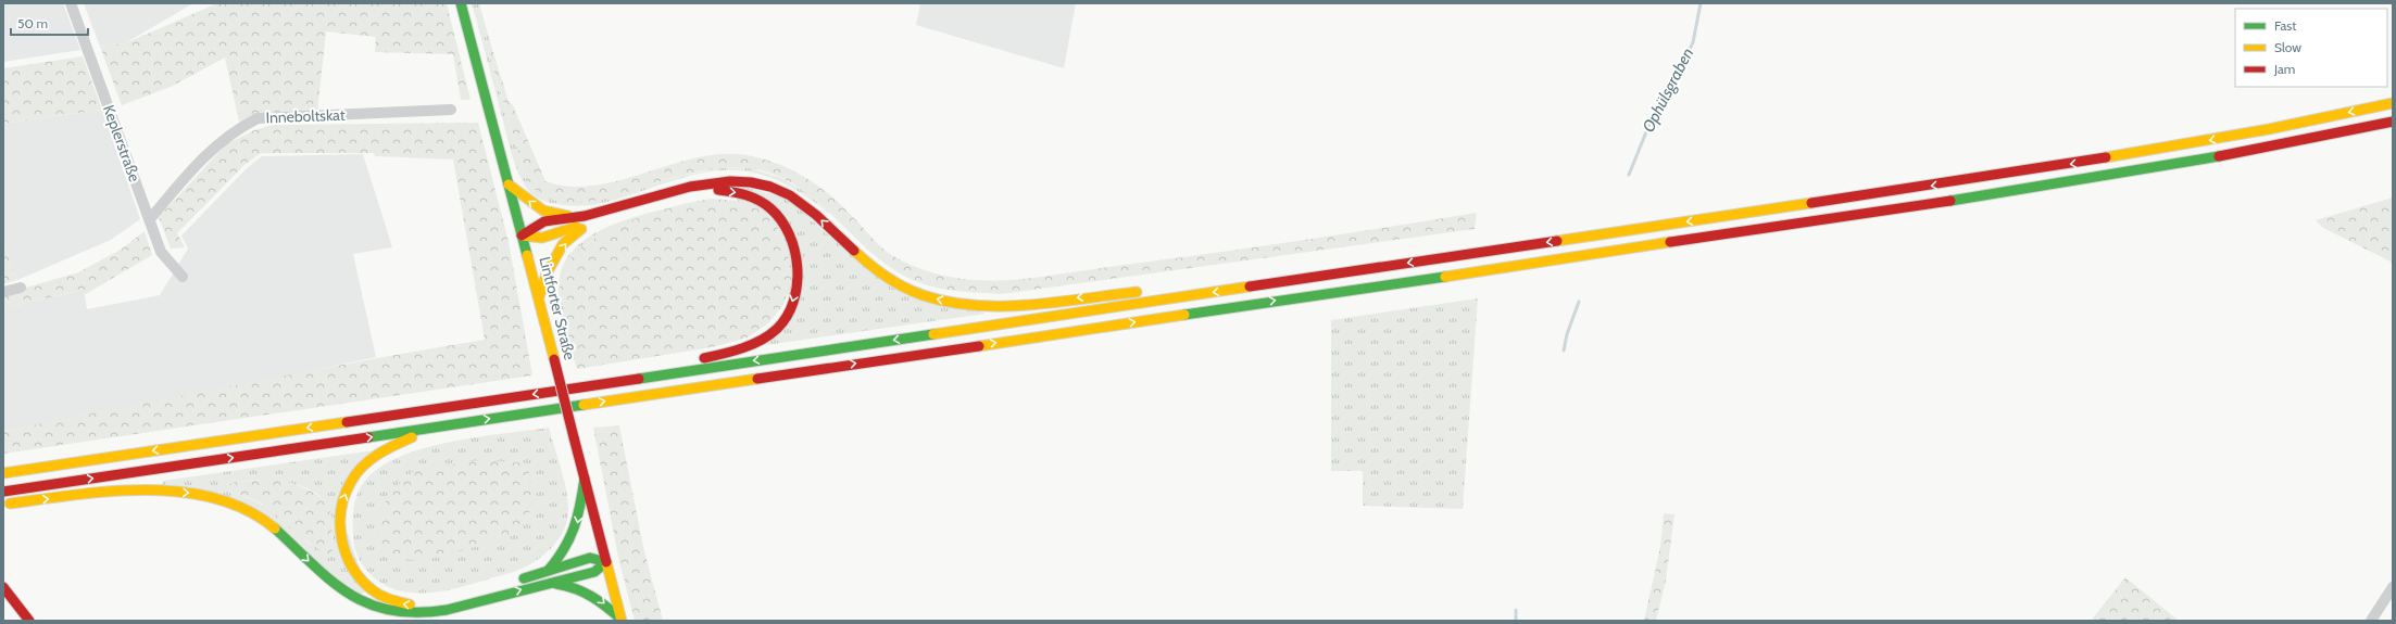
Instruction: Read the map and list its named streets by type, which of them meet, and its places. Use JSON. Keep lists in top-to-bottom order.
{
  "streets": {
    "main road": ["Lintforter Straße"],
    "street": ["Inneboltskat", "Keplerstraße"]
  },
  "crossings": [
    ["Inneboltskat", "Keplerstraße"]
  ],
  "water": ["Ophülsgraben"],
  "legend": ["Fast", "Slow", "Jam"],
  "scale_bar": "50 m"
}
